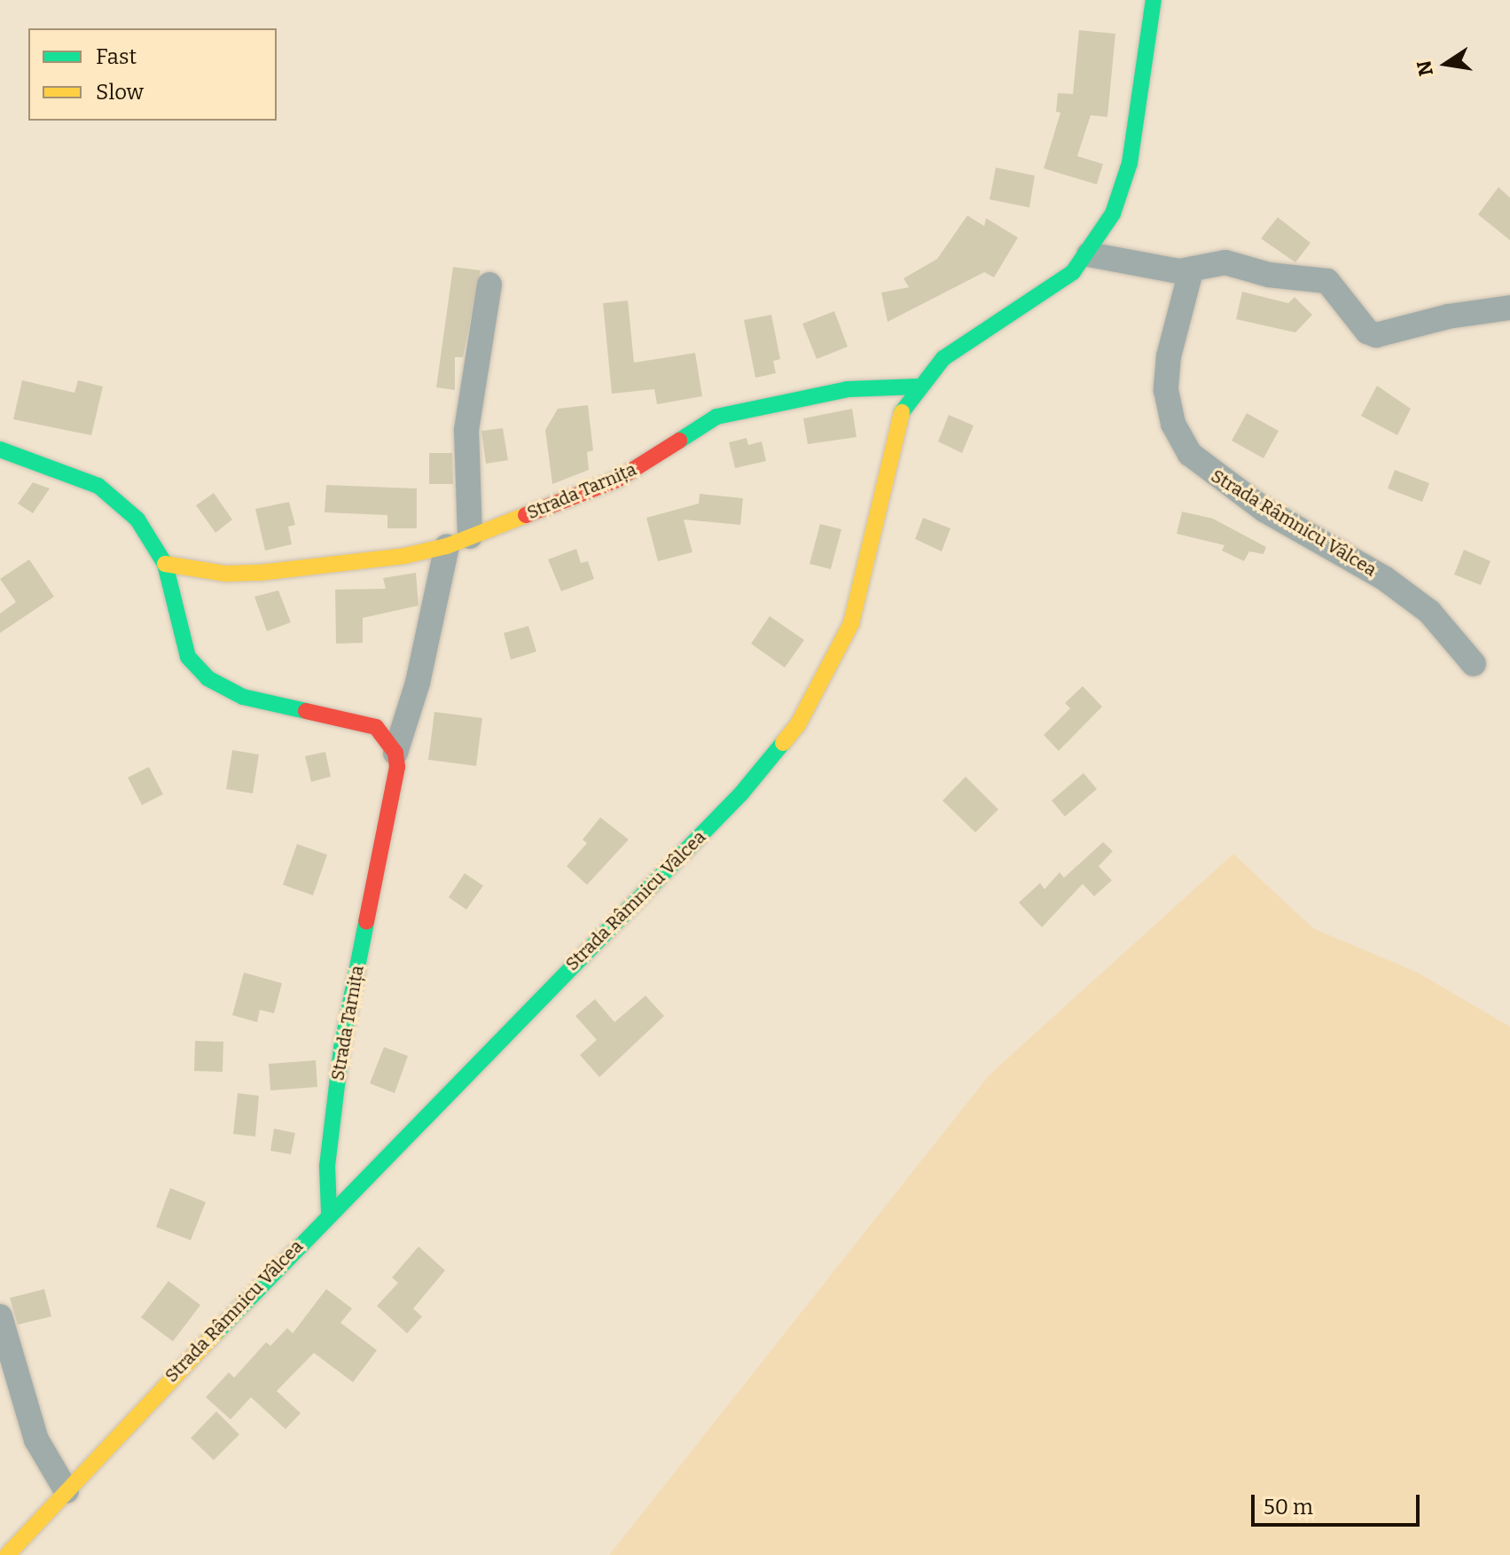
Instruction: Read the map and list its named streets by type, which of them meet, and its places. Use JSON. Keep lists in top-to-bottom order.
{
  "streets": {
    "main road": ["Strada Tarnița", "Strada Râmnicu Vâlcea"]
  },
  "crossings": [
    ["Strada Tarnița", "Strada Râmnicu Vâlcea"]
  ],
  "legend": ["Fast", "Slow"],
  "scale_bar": "50 m",
  "north": "left"
}
